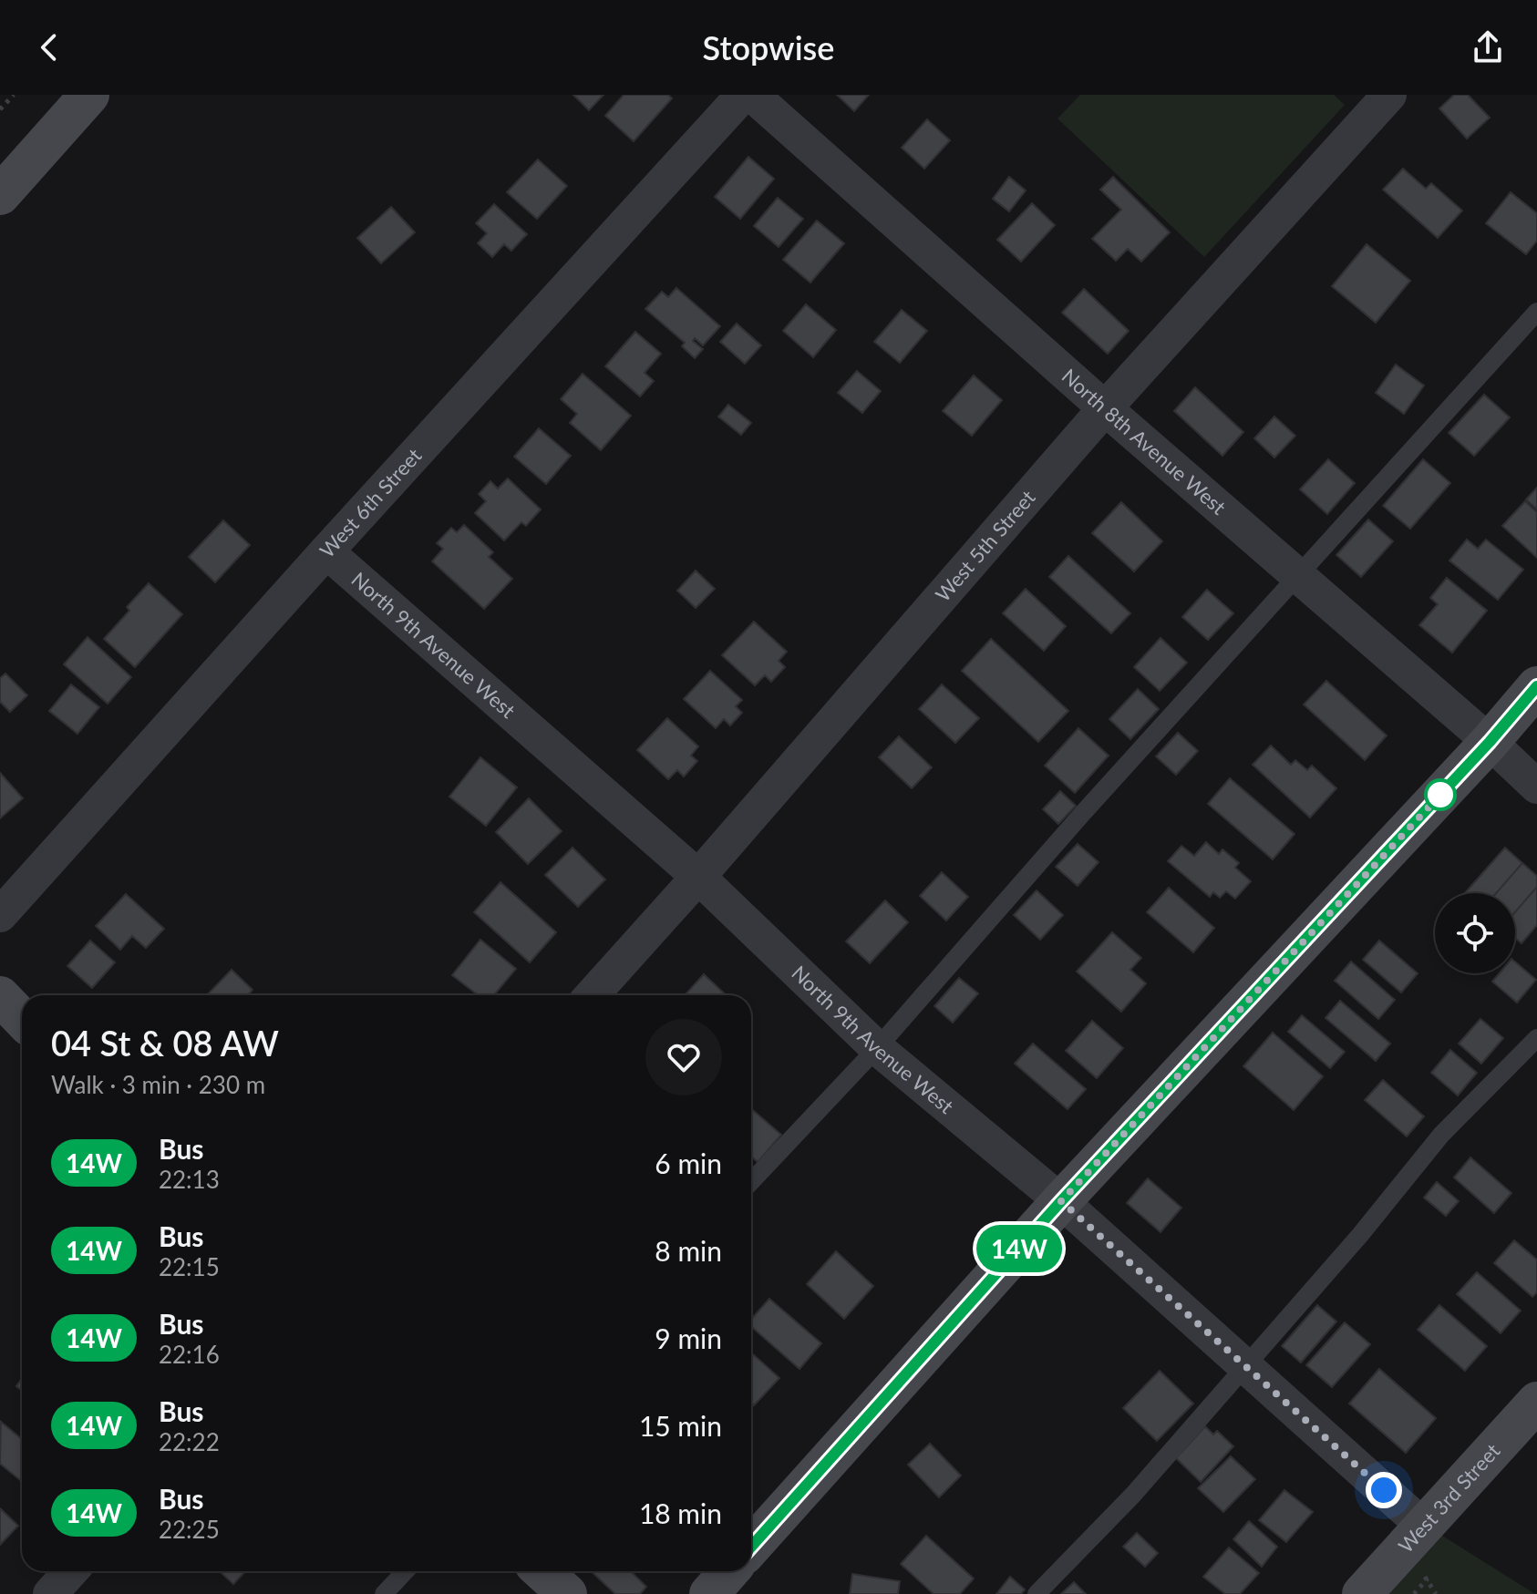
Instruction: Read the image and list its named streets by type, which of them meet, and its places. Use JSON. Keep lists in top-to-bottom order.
{
  "streets": {
    "street": [
      "North 8th Avenue West",
      "West 6th Street",
      "West 5th Street",
      "North 9th Avenue West",
      "West 3rd Street"
    ]
  },
  "crossings": [
    ["North 8th Avenue West", "West 5th Street"],
    ["West 6th Street", "North 9th Avenue West"],
    ["West 5th Street", "North 9th Avenue West"],
    ["North 9th Avenue West", "West 3rd Street"]
  ],
  "lines": ["bus line 14W"],
  "page": {
    "header": "Stopwise",
    "on_map": "14W",
    "heading": ["04 St & 08 AW", "Walk · 3 min · 230 m"],
    "list": [
      {
        "mark": "14W",
        "name": "Bus",
        "note": "22:13",
        "value": "6 min"
      },
      {
        "mark": "14W",
        "name": "Bus",
        "note": "22:15",
        "value": "8 min"
      },
      {
        "mark": "14W",
        "name": "Bus",
        "note": "22:16",
        "value": "9 min"
      },
      {
        "mark": "14W",
        "name": "Bus",
        "note": "22:22",
        "value": "15 min"
      },
      {
        "mark": "14W",
        "name": "Bus",
        "note": "22:25",
        "value": "18 min"
      }
    ]
  }
}
